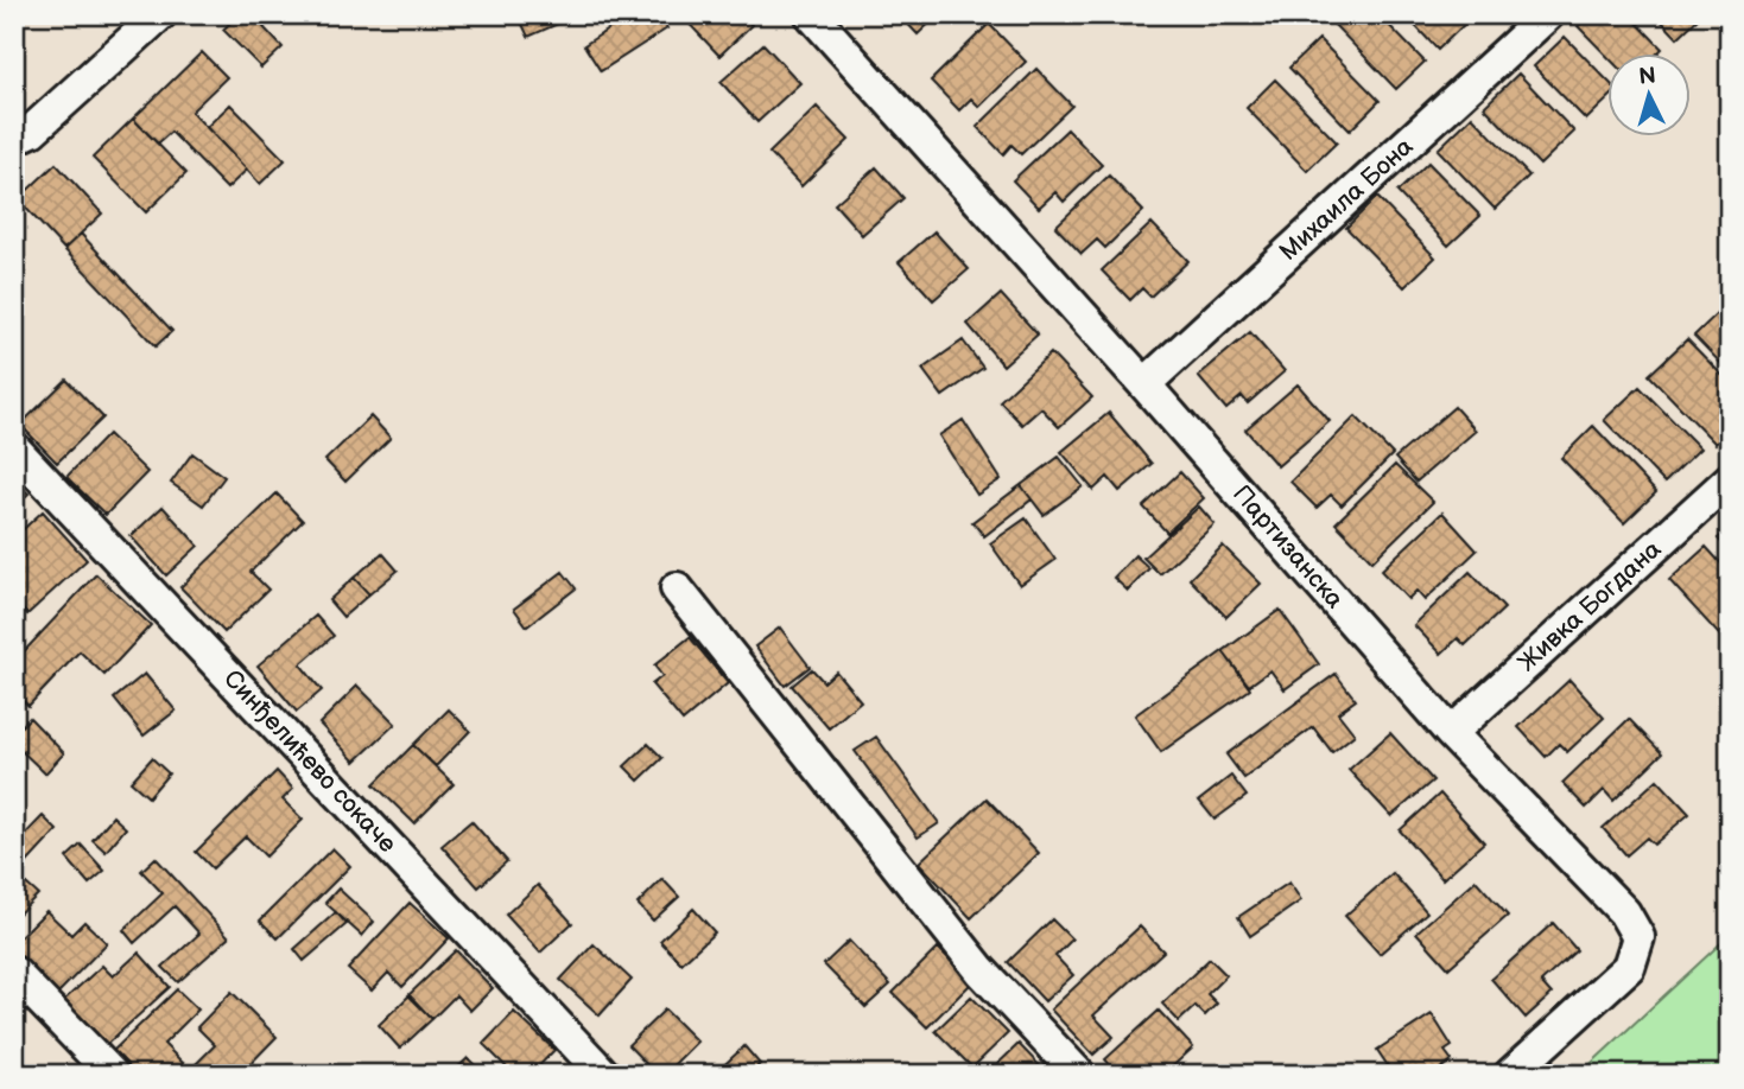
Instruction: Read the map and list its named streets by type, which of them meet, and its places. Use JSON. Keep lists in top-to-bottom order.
{
  "streets": {
    "street": [
      "Михаила Бона",
      "Партизанска",
      "Живка Богдана",
      "Синђелићево сокаче"
    ]
  },
  "crossings": [
    ["Михаила Бона", "Партизанска"],
    ["Партизанска", "Живка Богдана"]
  ],
  "north": "top"
}
